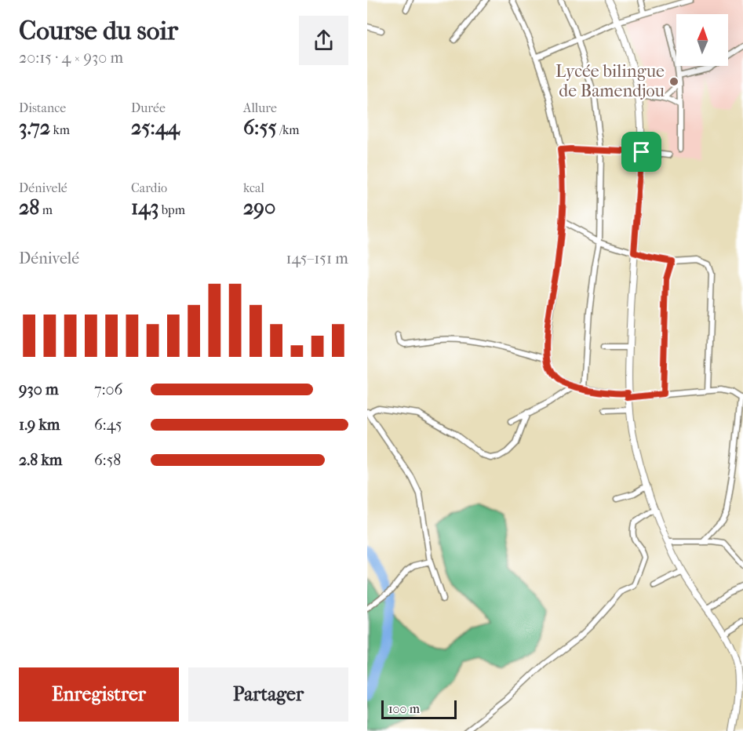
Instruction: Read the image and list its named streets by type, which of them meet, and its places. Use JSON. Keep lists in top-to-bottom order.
{
  "places": ["Lycée bilingue de Bamendjou"],
  "scale_bar": "100 m",
  "north": "top",
  "page": {
    "heading": ["Course du soir", "20:15 · 4 × 930 m"],
    "stats": [
      ["Distance", "3.72 km"],
      ["Durée", "25:44"],
      ["Allure", "6:55 /km"],
      ["Dénivelé", "28 m"],
      ["Cardio", "143 bpm"],
      ["kcal", "290"]
    ],
    "chart": ["Dénivelé", "145–151 m"],
    "list": [
      {
        "name": "930 m",
        "note": "7:06"
      },
      {
        "name": "1.9 km",
        "note": "6:45"
      },
      {
        "name": "2.8 km",
        "note": "6:58"
      }
    ],
    "buttons": ["Enregistrer", "Partager"],
    "scale": "100 m"
  }
}
